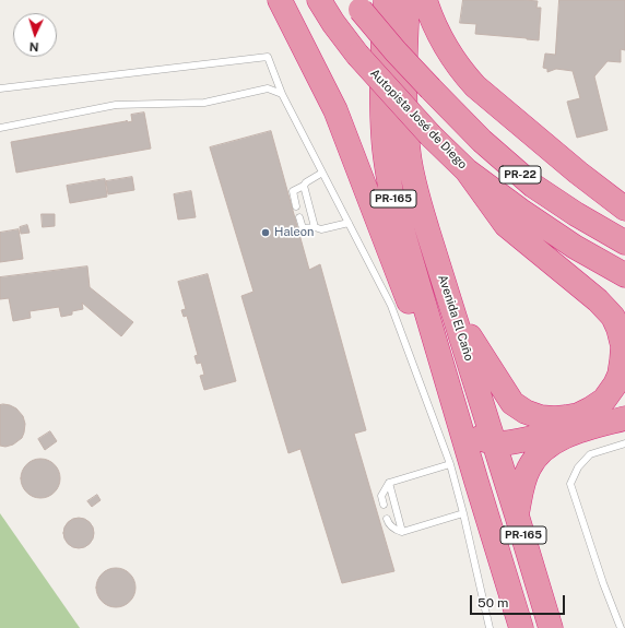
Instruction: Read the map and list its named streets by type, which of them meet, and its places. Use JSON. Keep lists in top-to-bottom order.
{
  "streets": {
    "highway": [
      "Autopista José de Diego",
      "PR-22",
      "PR-165",
      "Avenida El Caño"
    ]
  },
  "places": ["Haleon"],
  "scale_bar": "50 m",
  "north": "bottom"
}
